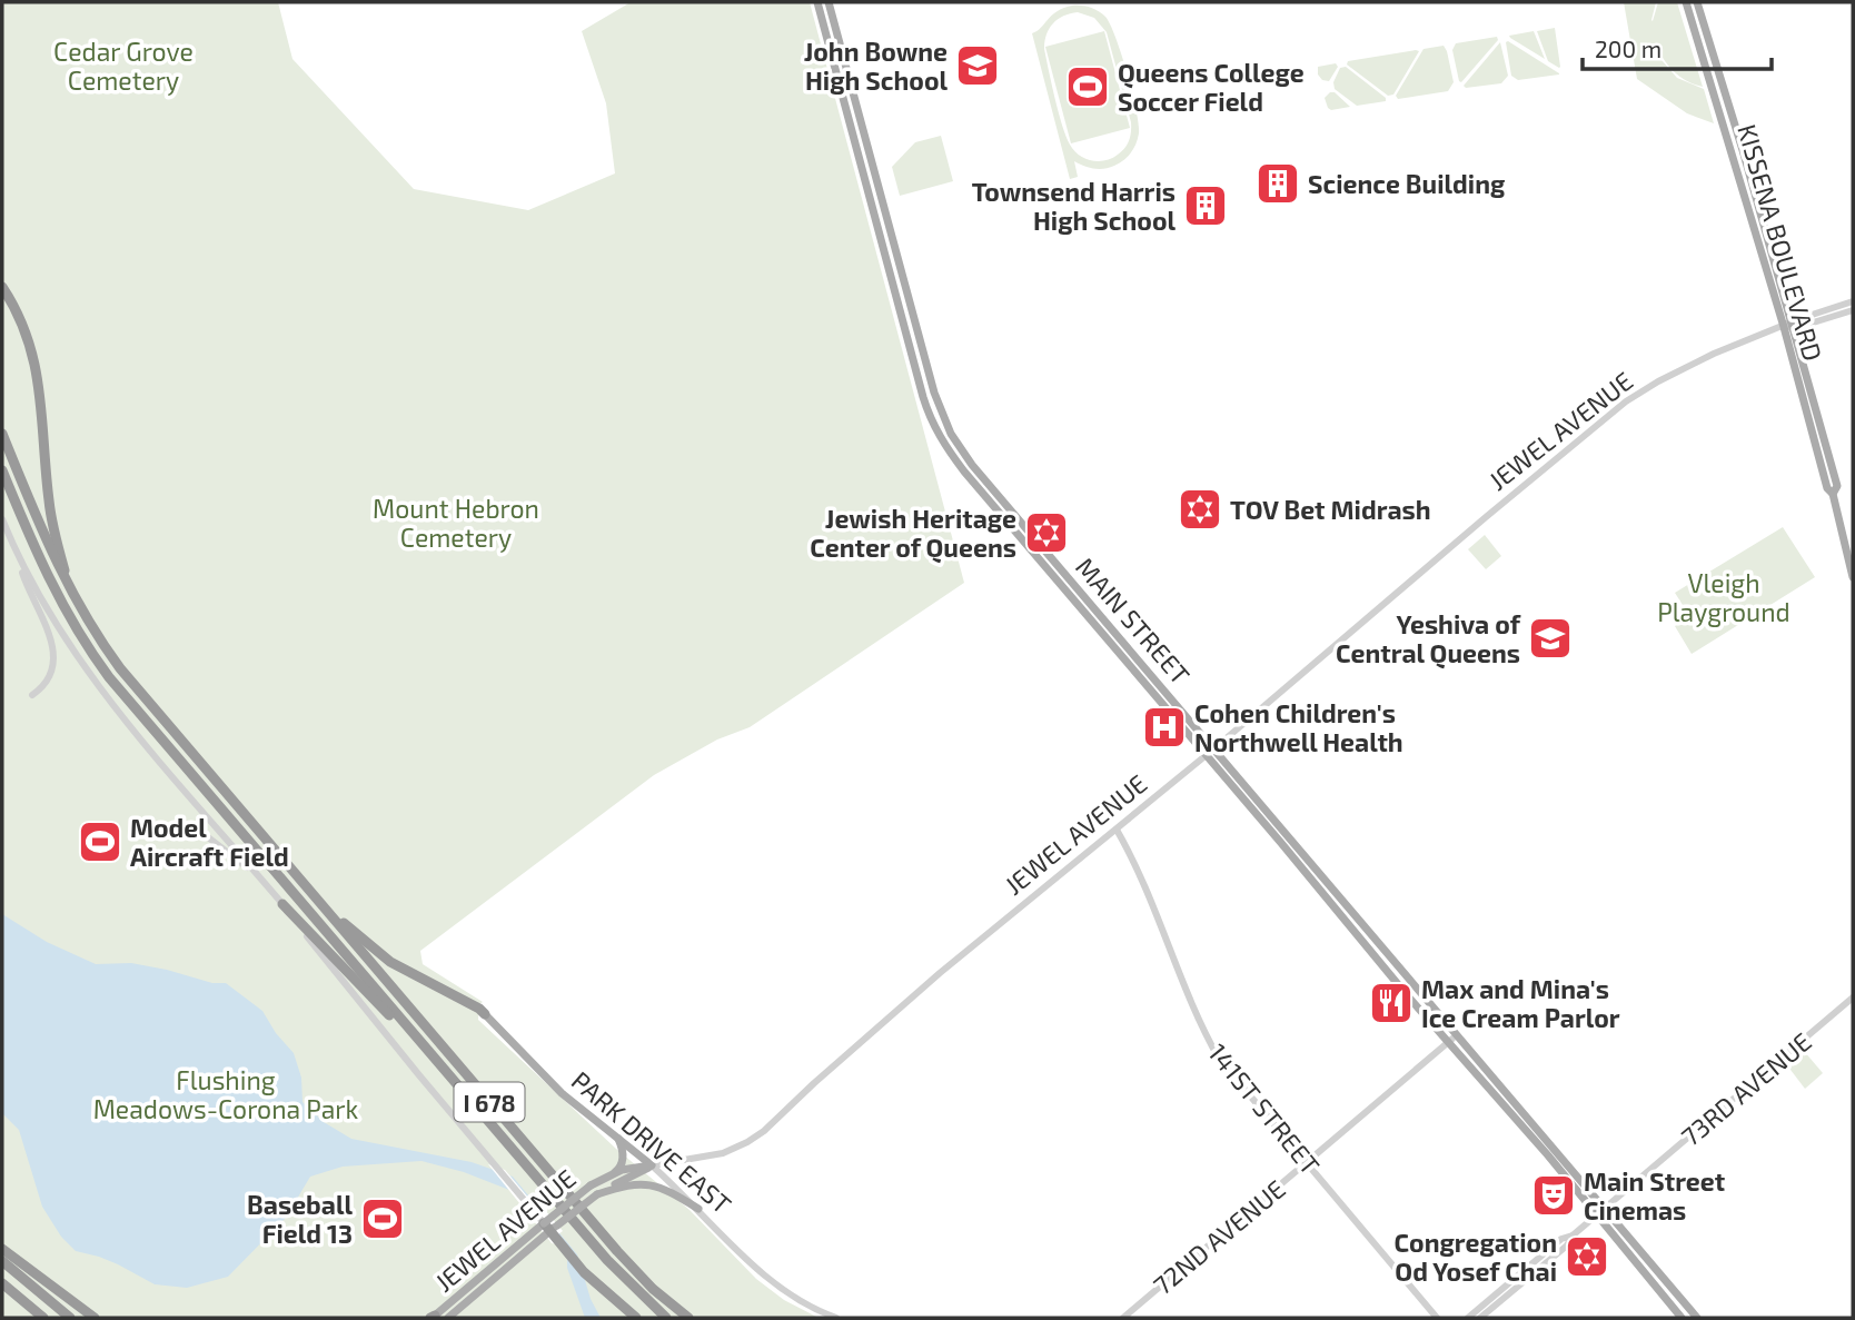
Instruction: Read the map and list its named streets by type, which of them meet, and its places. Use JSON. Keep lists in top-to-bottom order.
{
  "streets": {
    "highway": ["I 678"],
    "main road": [
      "KISSENA BOULEVARD",
      "JEWEL AVENUE",
      "MAIN STREET",
      "PARK DRIVE EAST"
    ],
    "street": ["73RD AVENUE", "141ST STREET", "72ND AVENUE"]
  },
  "crossings": [
    ["KISSENA BOULEVARD", "JEWEL AVENUE"],
    ["JEWEL AVENUE", "MAIN STREET"],
    ["JEWEL AVENUE", "141ST STREET"],
    ["JEWEL AVENUE", "PARK DRIVE EAST"],
    ["MAIN STREET", "73RD AVENUE"],
    ["MAIN STREET", "72ND AVENUE"],
    ["141ST STREET", "72ND AVENUE"]
  ],
  "parks": [
    "Cedar Grove Cemetery",
    "Mount Hebron Cemetery",
    "Vleigh Playground",
    "Flushing Meadows-Corona Park"
  ],
  "places": {
    "school or university": ["John Bowne High School", "Yeshiva of Central Queens"],
    "sports": ["Queens College Soccer Field", "Model Aircraft Field", "Baseball Field 13"],
    "building": ["Science Building", "Townsend Harris High School"],
    "synagogue": ["TOV Bet Midrash", "Jewish Heritage Center of Queens", "Congregation Od Yosef Chai"],
    "hospital": ["Cohen Children's Northwell Health"],
    "restaurant": ["Max and Mina's Ice Cream Parlor"],
    "theatre": ["Main Street Cinemas"]
  },
  "scale_bar": "200 m"
}
